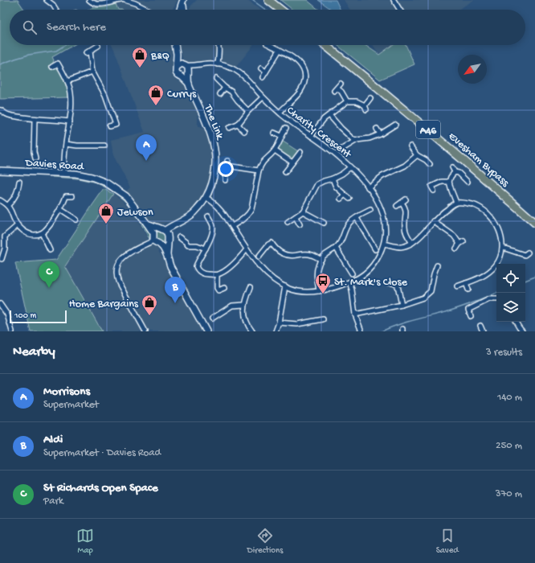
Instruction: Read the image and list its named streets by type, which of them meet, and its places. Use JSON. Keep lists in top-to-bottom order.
{
  "streets": {
    "highway": ["A46", "Evesham Bypass"],
    "street": ["The Link", "Charity Crescent", "Davies Road"]
  },
  "crossings": [
    ["The Link", "Charity Crescent"],
    ["The Link", "Davies Road"]
  ],
  "places": {
    "shop": [
      "B&Q",
      "Currys",
      "Jewson",
      "Home Bargains"
    ],
    "bus stop": ["St. Mark's Close"]
  },
  "scale_bar": "100 m",
  "north": "bottom left",
  "page": {
    "search": "Search here",
    "pins": ["A", "C", "B"],
    "scale": "100 m",
    "heading": ["Nearby", "3 results"],
    "list": [
      {
        "mark": "A",
        "name": "Morrisons",
        "note": "Supermarket",
        "value": "140 m"
      },
      {
        "mark": "B",
        "name": "Aldi",
        "note": "Supermarket · Davies Road",
        "value": "250 m"
      },
      {
        "mark": "C",
        "name": "St Richards Open Space",
        "note": "Park",
        "value": "370 m"
      }
    ],
    "nav": ["Map", "Directions", "Saved"]
  }
}
